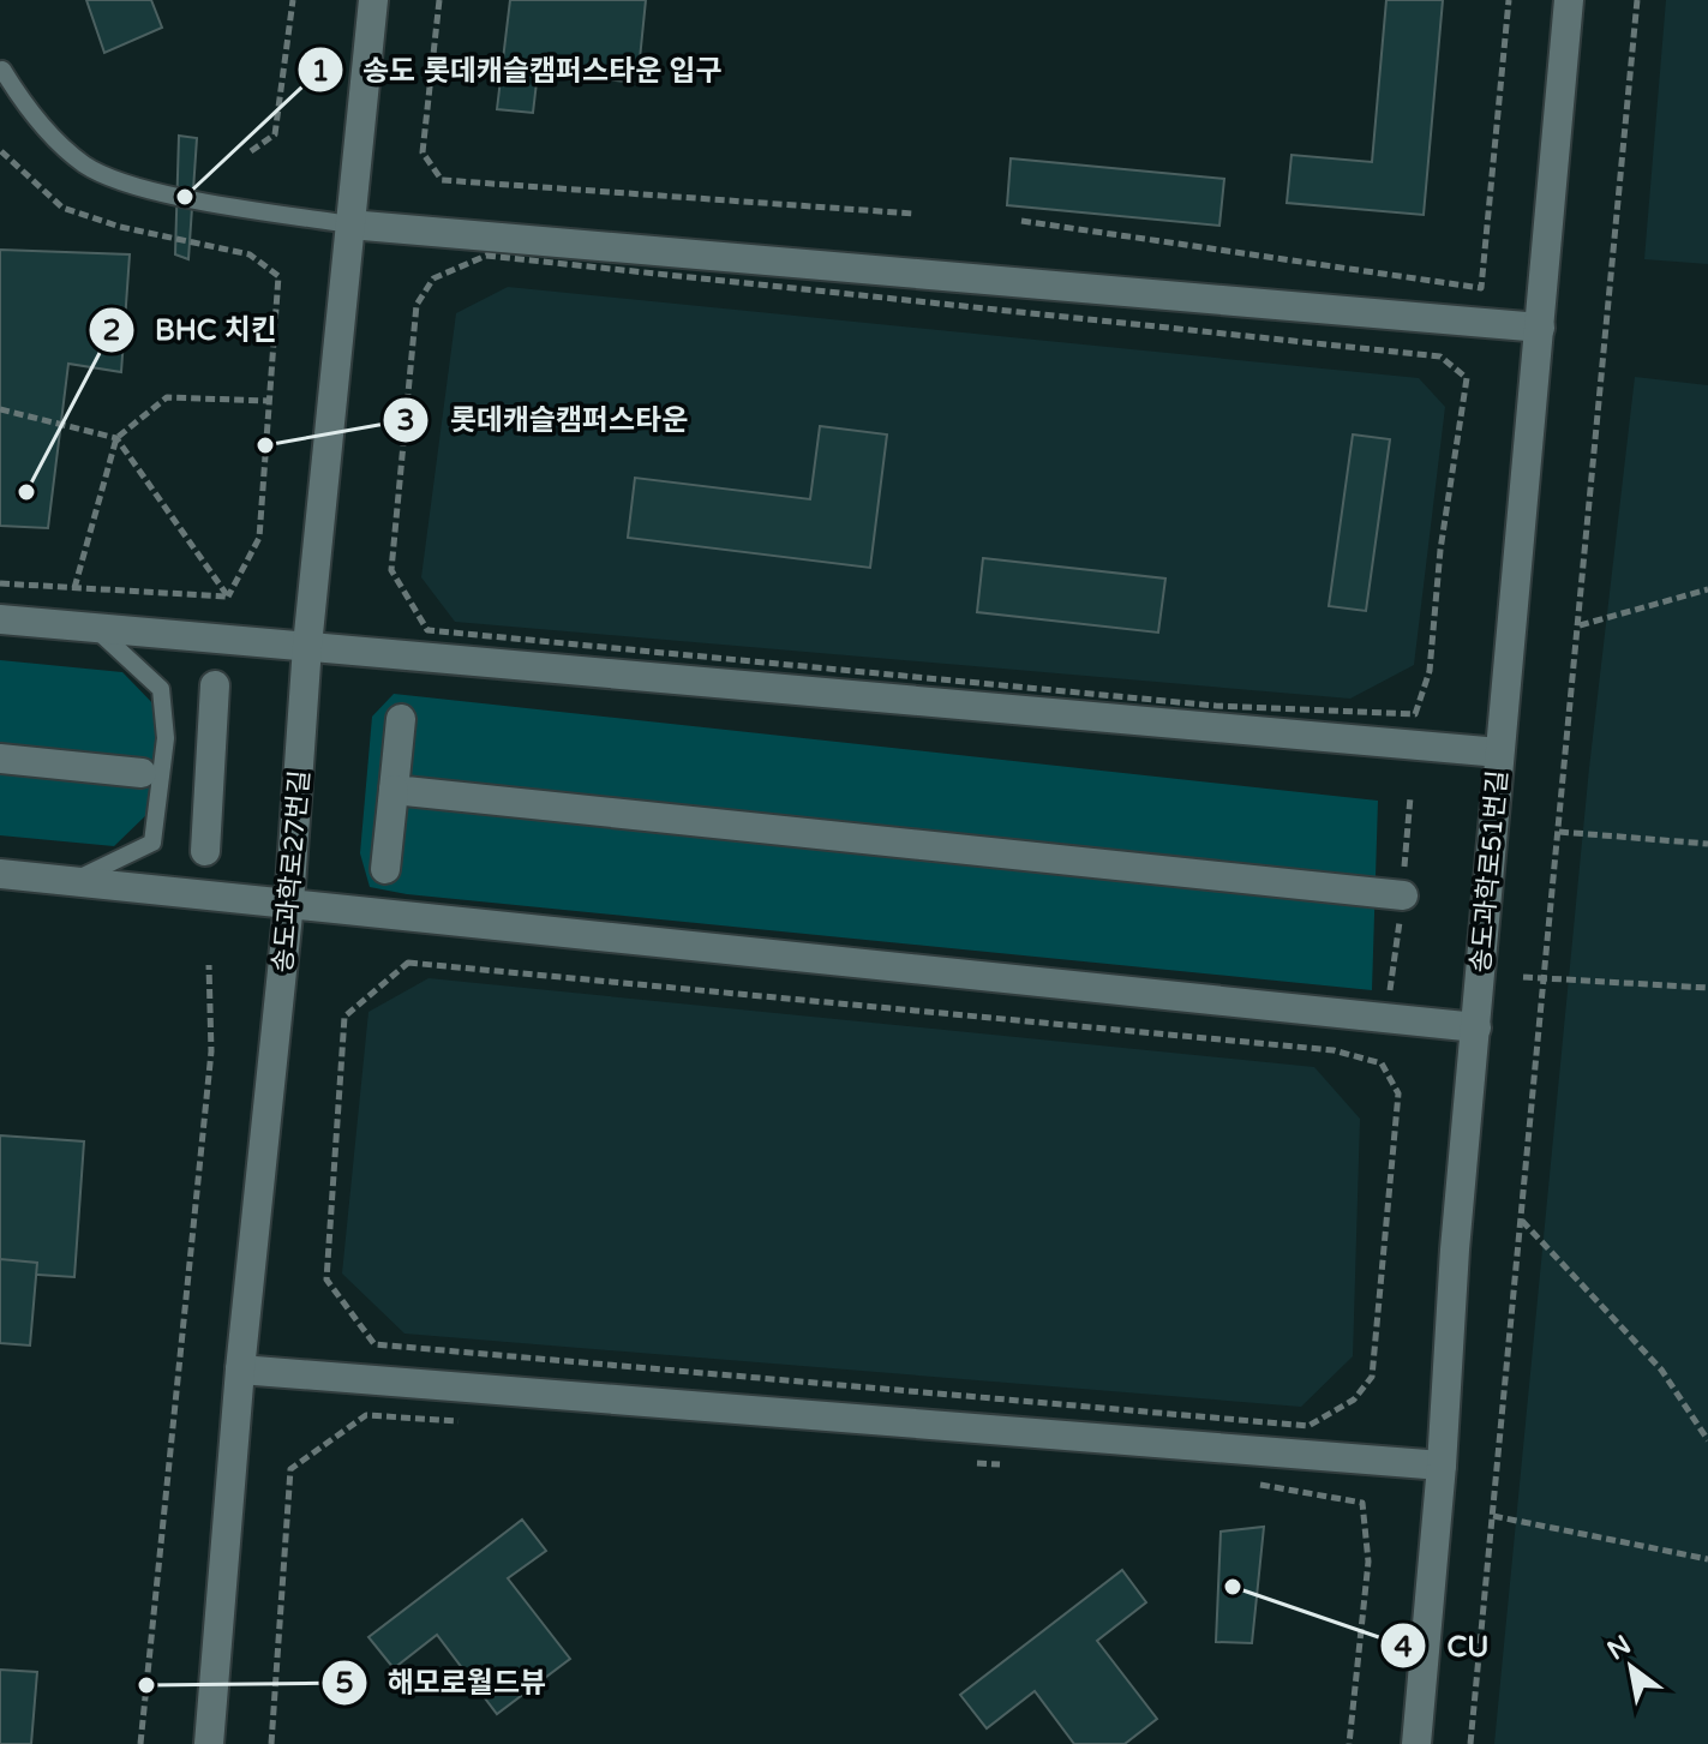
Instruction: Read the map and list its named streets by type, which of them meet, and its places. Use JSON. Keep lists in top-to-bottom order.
{
  "streets": {
    "street": ["송도과학로27번길", "송도과학로51번길"]
  },
  "places": [
    "송도 롯데캐슬캠퍼스타운 입구",
    "롯데캐슬캠퍼스타운",
    "BHC 치킨",
    "CU",
    "해모로월드뷰"
  ],
  "north": "top left"
}
